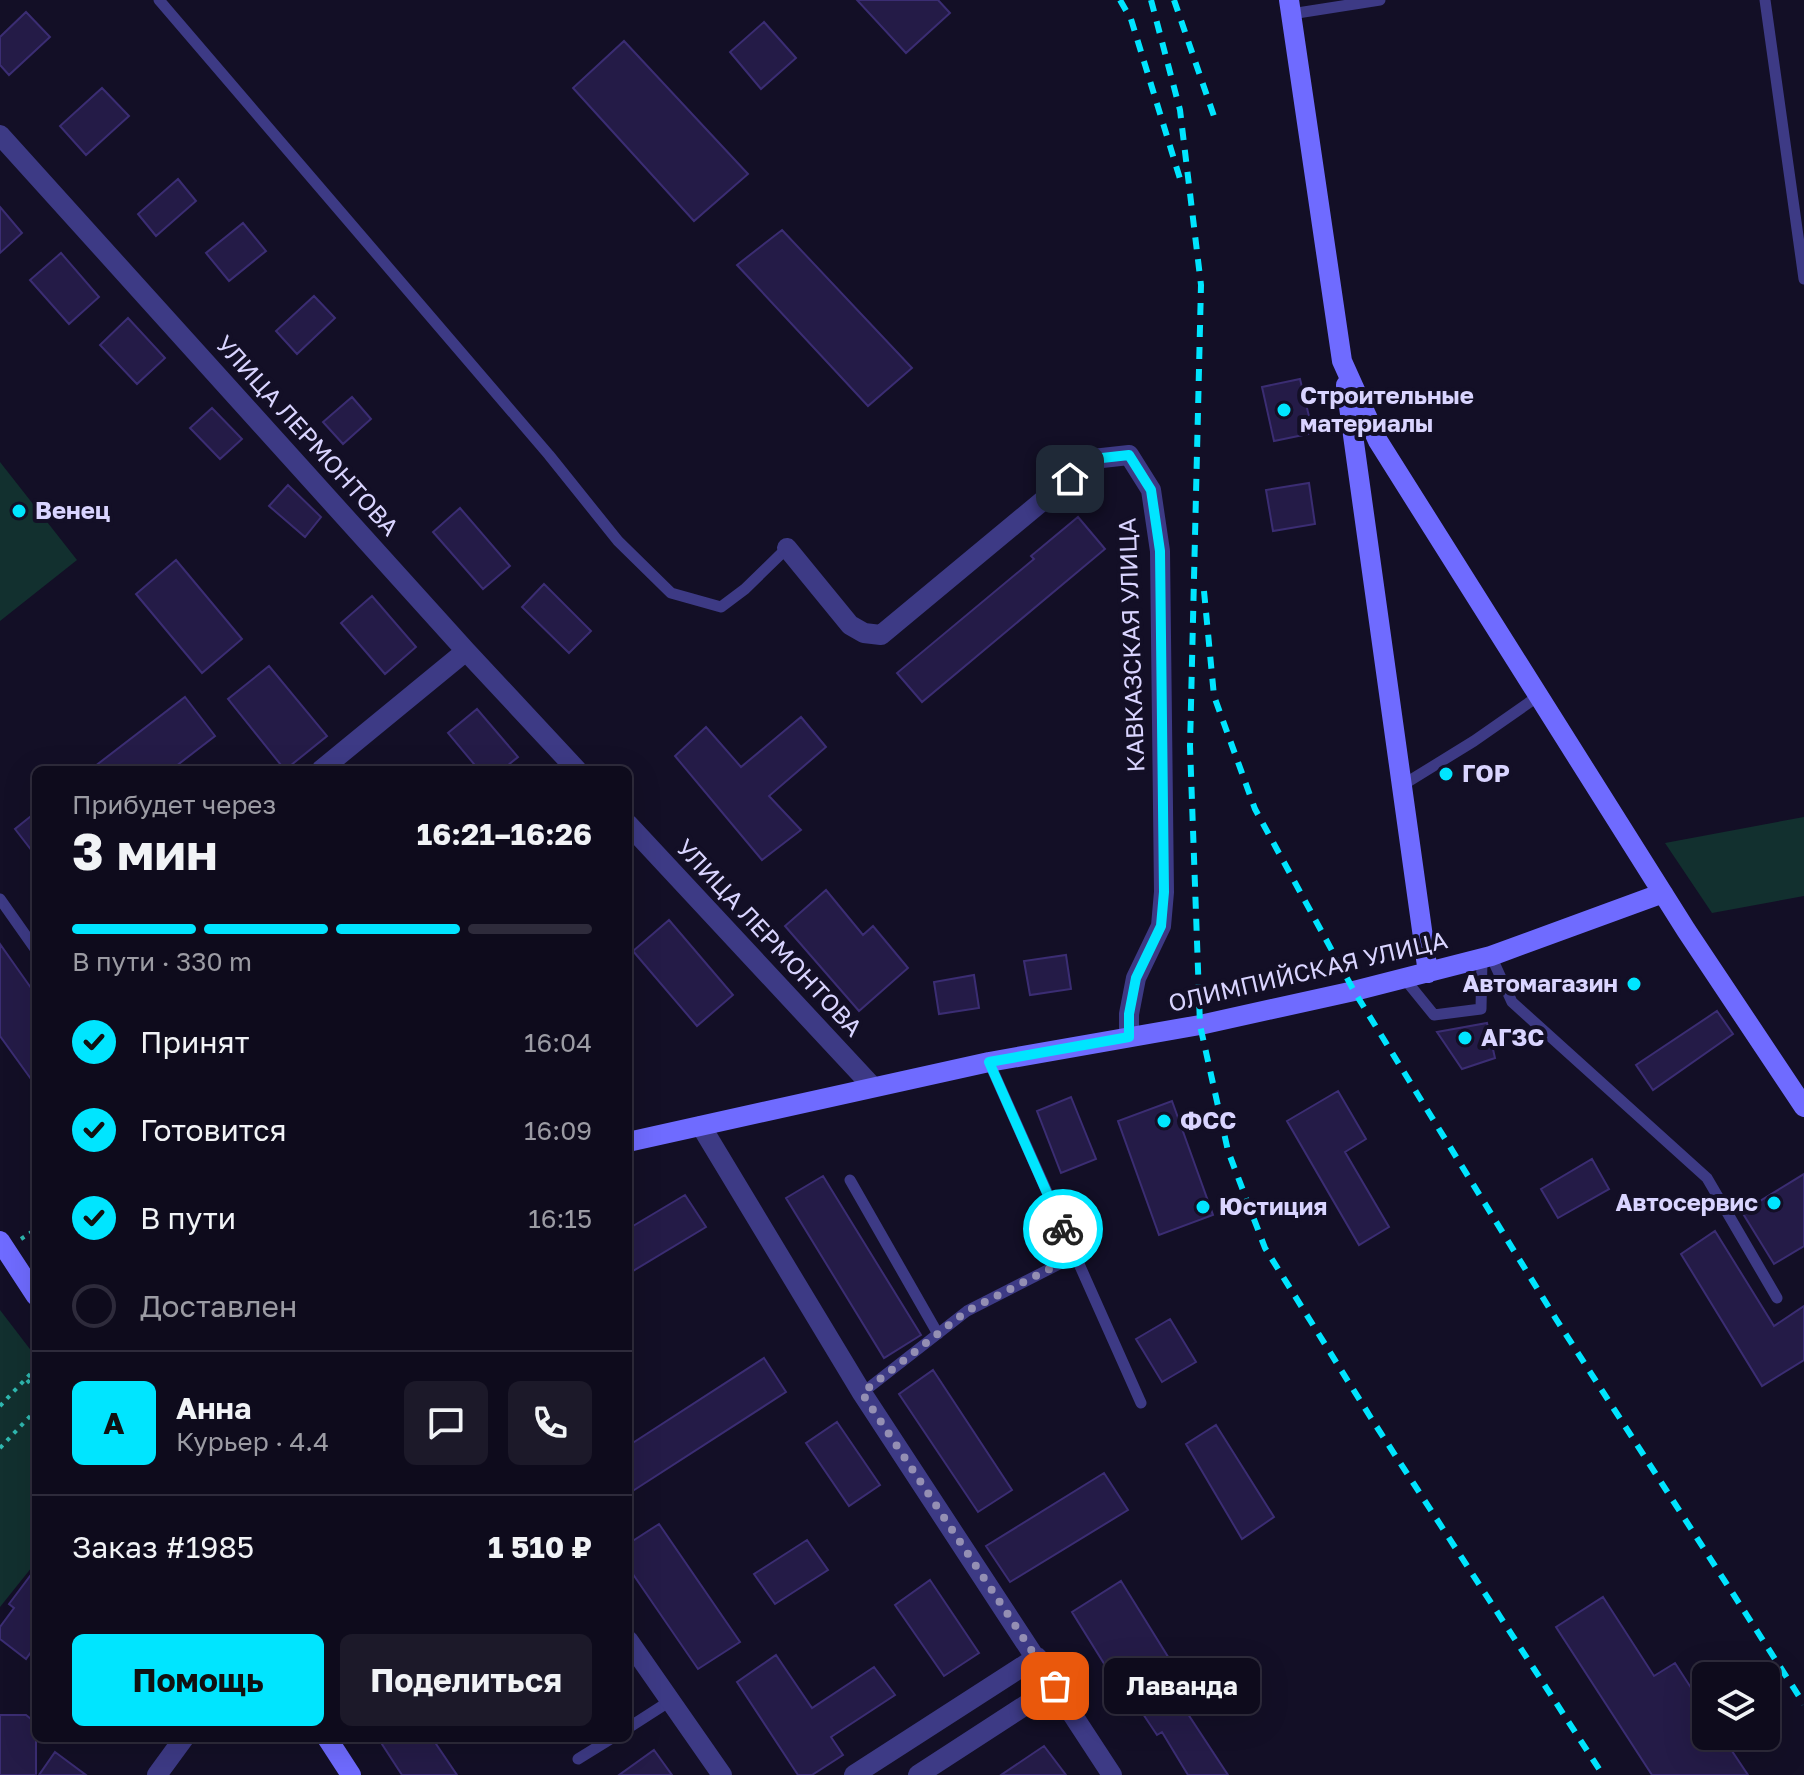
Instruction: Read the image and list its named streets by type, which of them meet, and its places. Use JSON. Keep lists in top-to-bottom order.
{
  "streets": {
    "street": ["УЛИЦА ЛЕРМОНТОВА", "КАВКАЗСКАЯ УЛИЦА", "ОЛИМПИЙСКАЯ УЛИЦА"]
  },
  "crossings": [
    ["УЛИЦА ЛЕРМОНТОВА", "ОЛИМПИЙСКАЯ УЛИЦА"],
    ["КАВКАЗСКАЯ УЛИЦА", "ОЛИМПИЙСКАЯ УЛИЦА"]
  ],
  "places": [
    "Строительные материалы",
    "Венец",
    "ГОР",
    "Автомагазин",
    "АГЗС",
    "ФСС",
    "Автосервис",
    "Юстиция",
    "Лаванда"
  ],
  "page": {
    "heading": ["3 мин", "Прибудет через", "16:21–16:26"],
    "panel": [
      "Анна",
      "Курьер · 4.4",
      "Заказ #1985",
      "1 510 ₽"
    ],
    "bar": "В пути · 330 m",
    "list": [
      ["Принят", "16:04"],
      ["Готовится", "16:09"],
      ["В пути", "16:15"],
      "Доставлен"
    ],
    "round": "А",
    "buttons": ["Помощь", "Поделиться"],
    "bubble": "Лаванда"
  }
}
